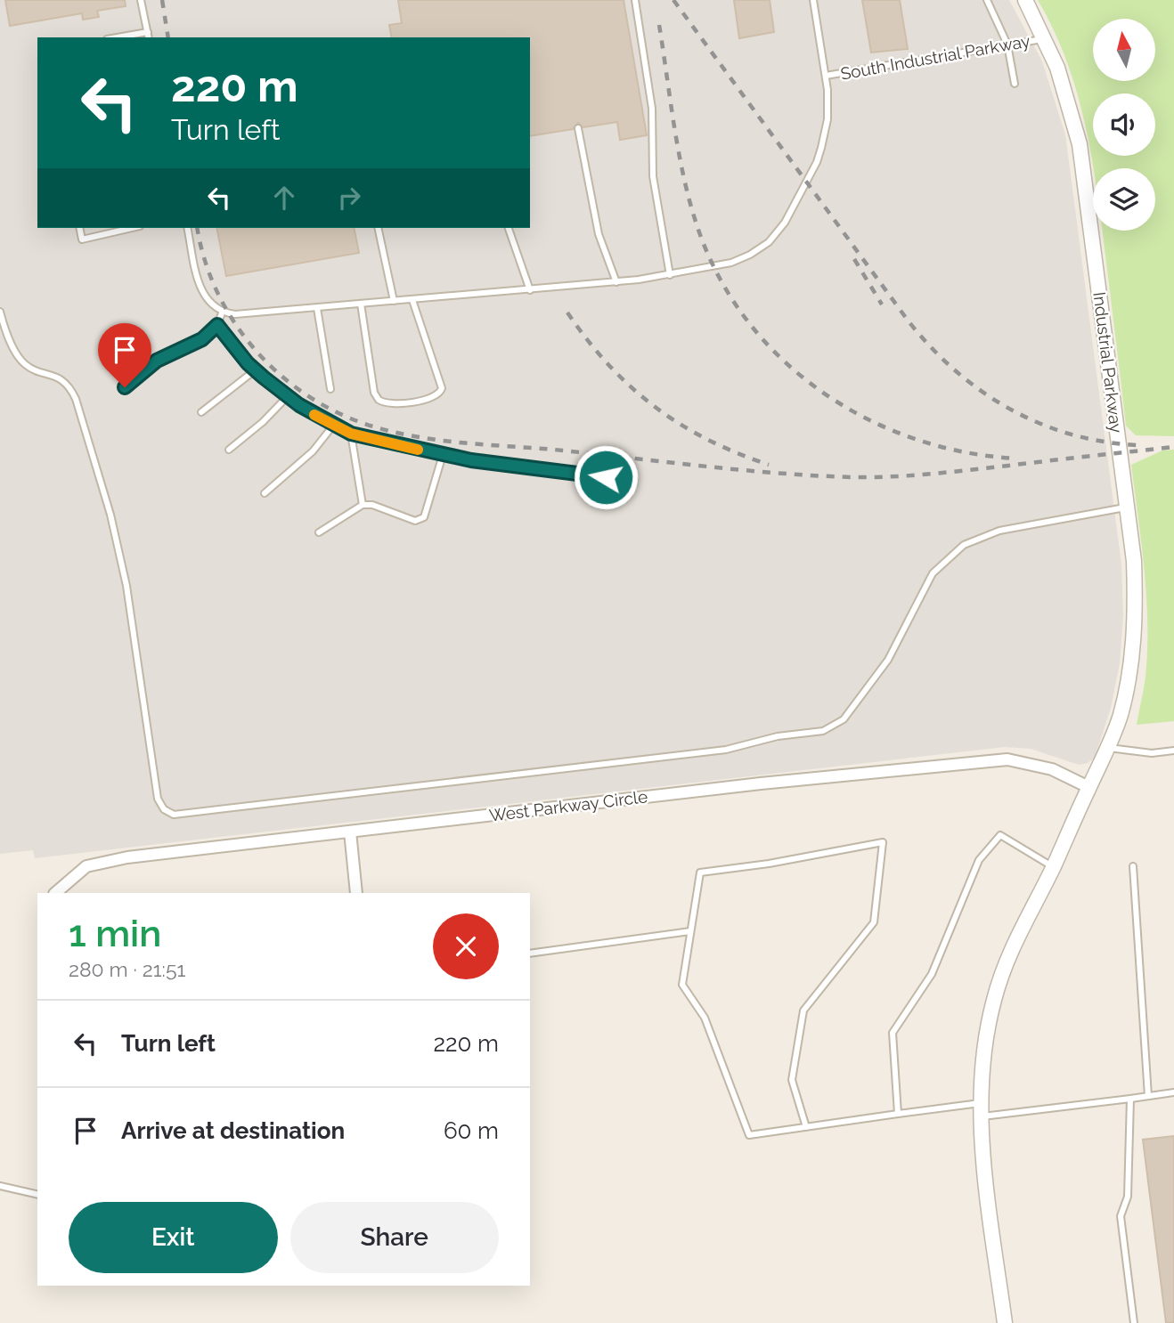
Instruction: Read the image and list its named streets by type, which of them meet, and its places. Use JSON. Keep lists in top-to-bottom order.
{
  "streets": {
    "street": ["Industrial Parkway", "West Parkway Circle"],
    "lane": ["South Industrial Parkway"]
  },
  "crossings": [
    ["South Industrial Parkway", "Industrial Parkway"],
    ["Industrial Parkway", "West Parkway Circle"]
  ],
  "north": "top",
  "page": {
    "turn": ["220 m", "Turn left"],
    "heading": ["1 min", "280 m · 21:51"],
    "list": [
      {
        "name": "Turn left",
        "value": "220 m"
      },
      {
        "name": "Arrive at destination",
        "value": "60 m"
      }
    ],
    "buttons": ["Exit", "Share"]
  }
}
